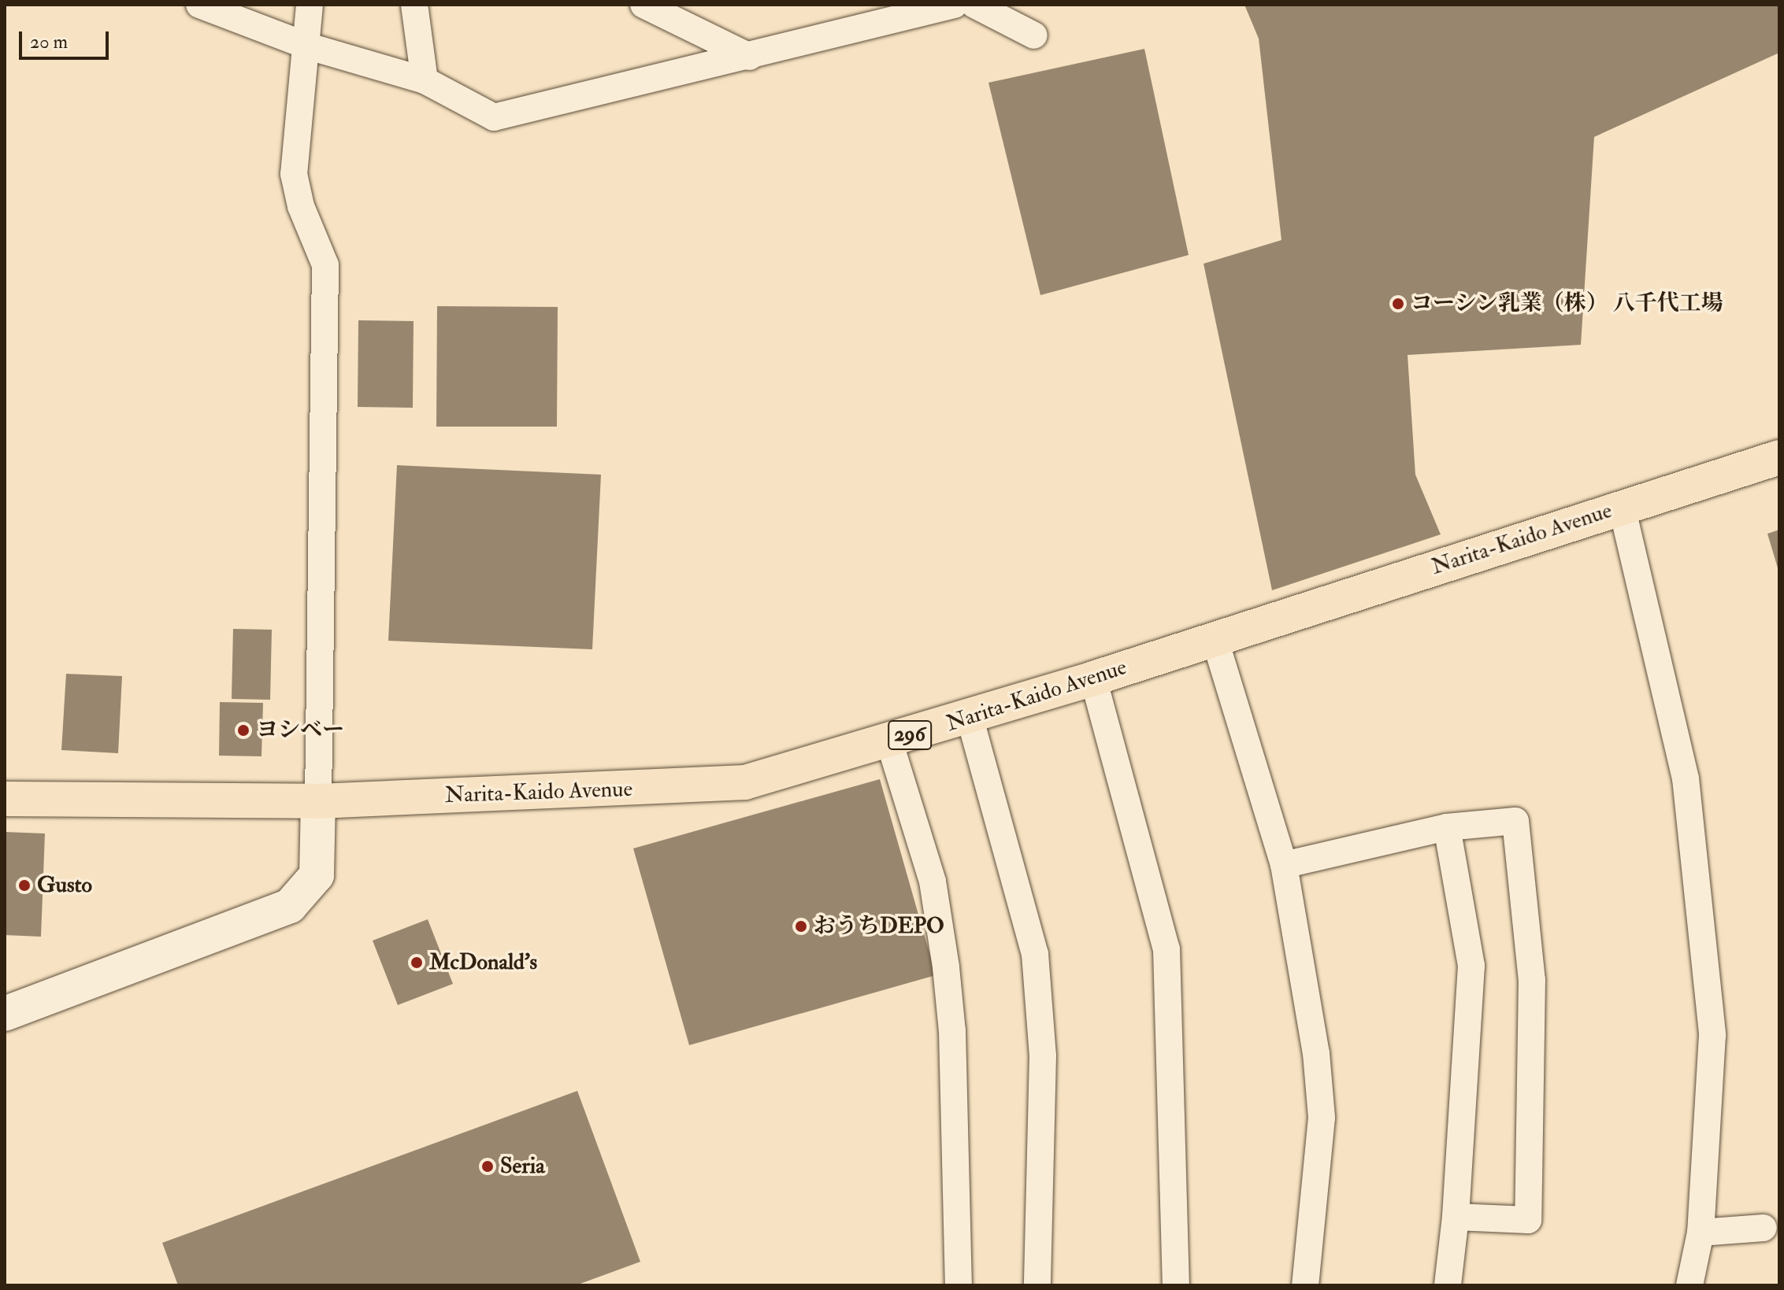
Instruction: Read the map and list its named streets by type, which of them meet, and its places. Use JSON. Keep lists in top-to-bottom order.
{
  "streets": {
    "highway": ["Narita-Kaido Avenue", "296"]
  },
  "places": [
    "コーシン乳業（株） 八千代工場",
    "ヨシベー",
    "Gusto",
    "おうちDEPO",
    "McDonald's",
    "Seria"
  ],
  "scale_bar": "20 m"
}
